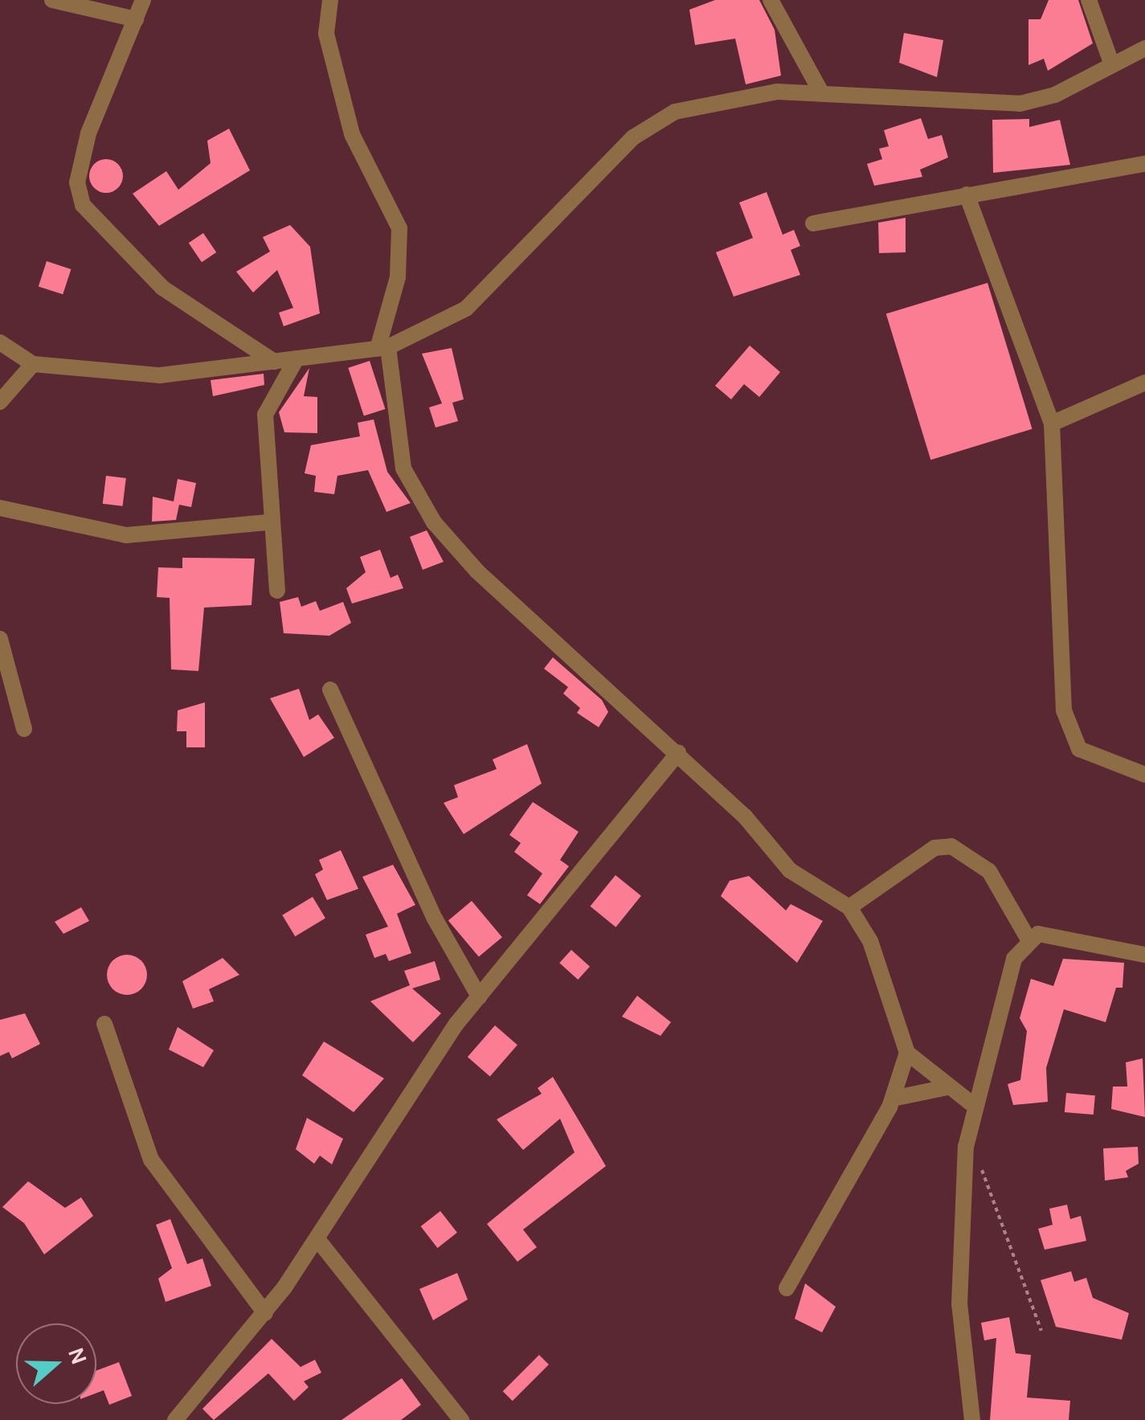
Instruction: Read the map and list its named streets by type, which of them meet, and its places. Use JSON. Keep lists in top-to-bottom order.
{
  "north": "right"
}
